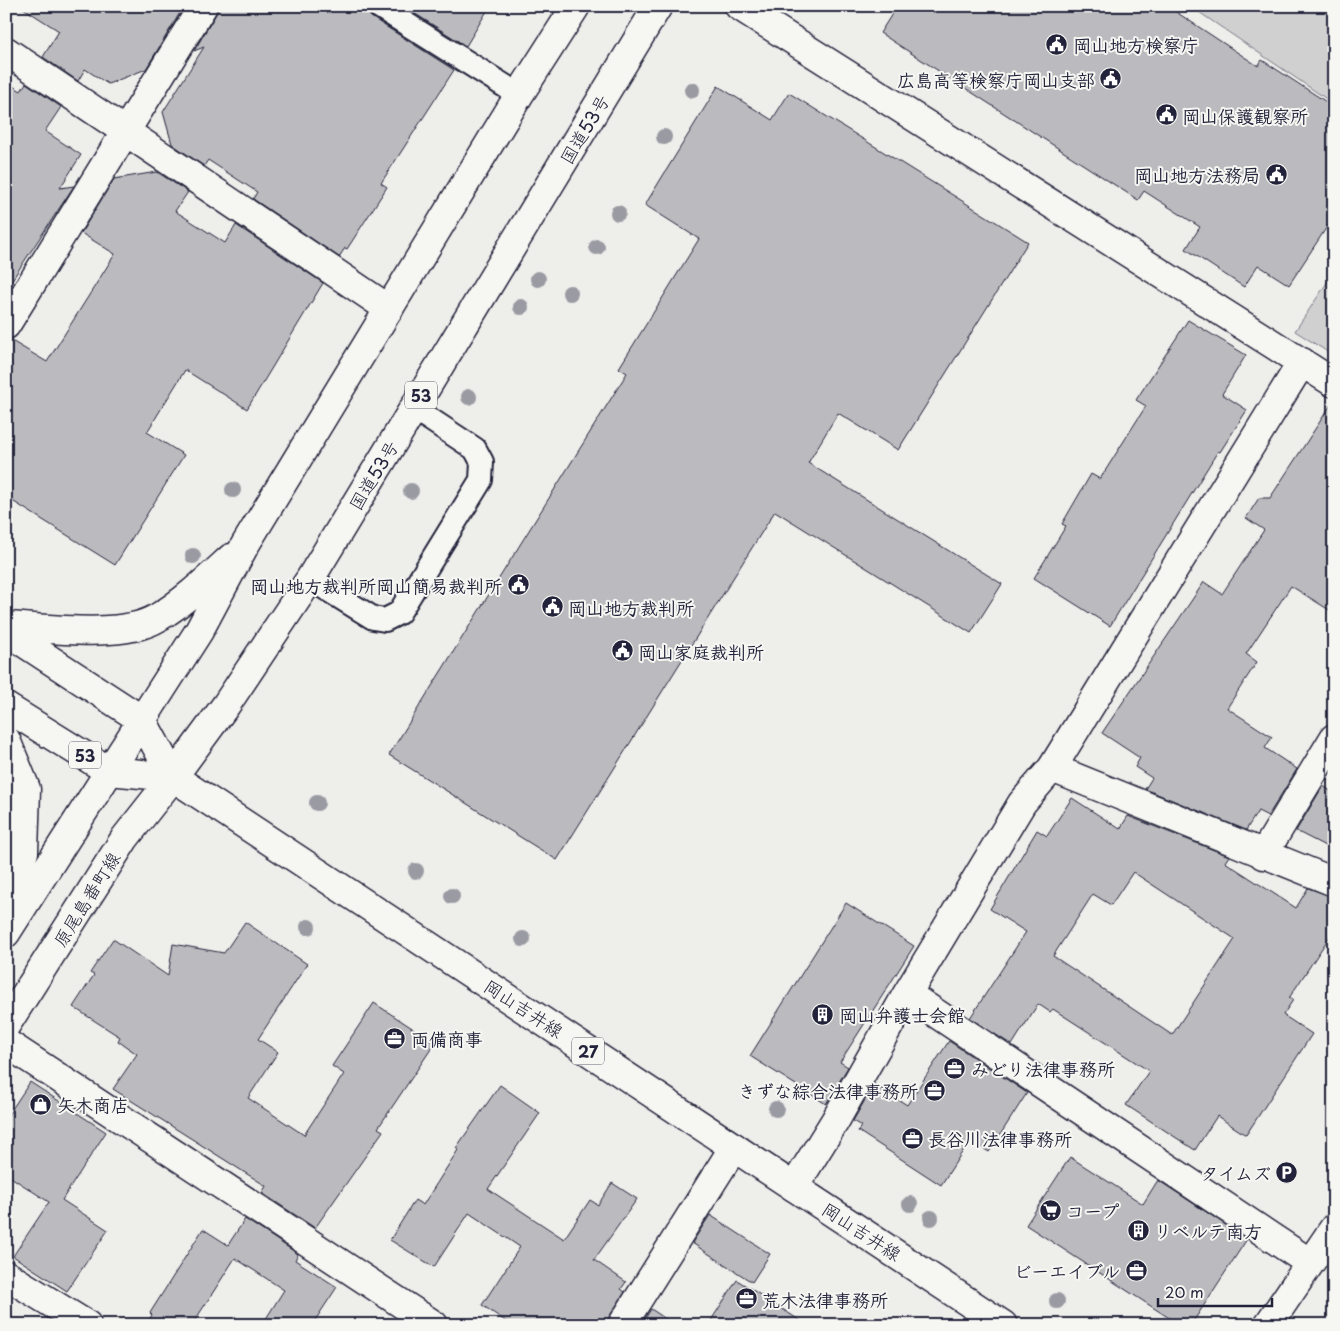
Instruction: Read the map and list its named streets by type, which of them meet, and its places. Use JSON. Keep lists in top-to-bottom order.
{
  "streets": {
    "main road": [
      "国道53号",
      "53",
      "原尾島番町線",
      "岡山吉井線",
      "27"
    ]
  },
  "crossings": [
    ["国道53号", "53"],
    ["国道53号", "原尾島番町線"],
    ["国道53号", "岡山吉井線"],
    ["53", "原尾島番町線"],
    ["53", "岡山吉井線"],
    ["原尾島番町線", "岡山吉井線"]
  ],
  "places": {
    "public building": [
      "岡山地方検察庁",
      "広島高等検察庁岡山支部",
      "岡山保護観察所",
      "岡山地方法務局",
      "岡山地方裁判所岡山簡易裁判所",
      "岡山地方裁判所",
      "岡山家庭裁判所"
    ],
    "building": ["岡山弁護士会館", "リベルテ南方"],
    "office": [
      "両備商事",
      "みどり法律事務所",
      "きずな綜合法律事務所",
      "長谷川法律事務所",
      "ビーエイブル",
      "荒木法律事務所"
    ],
    "shop": ["矢木商店"],
    "parking": ["タイムズ"],
    "supermarket": ["コープ"]
  },
  "scale_bar": "20 m"
}
